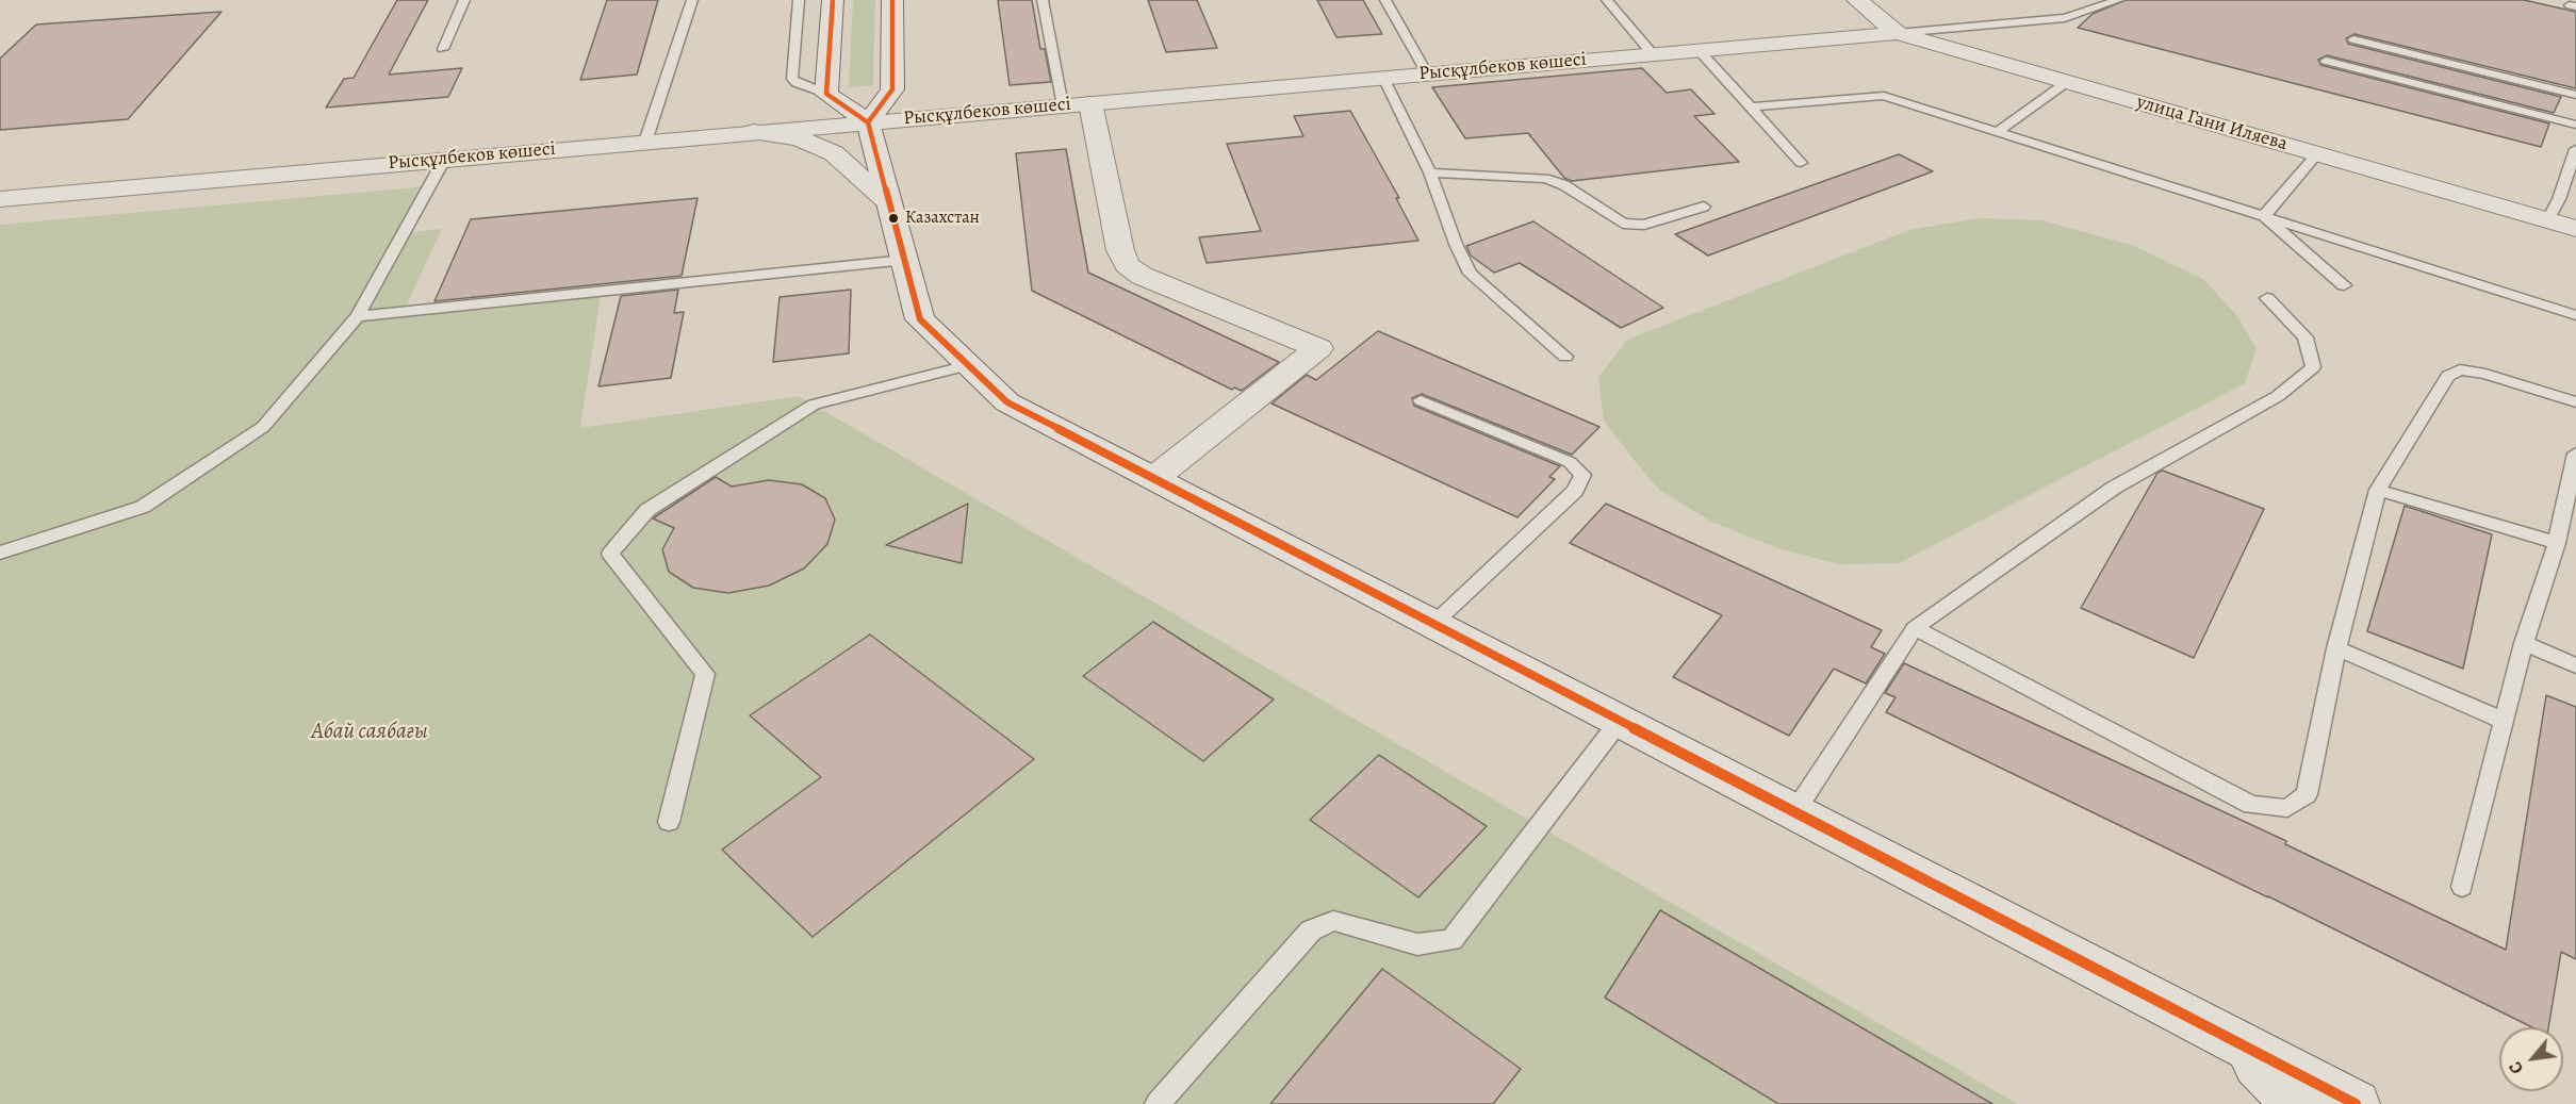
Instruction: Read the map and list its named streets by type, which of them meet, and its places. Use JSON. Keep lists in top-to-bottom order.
{
  "streets": {
    "street": ["Рысқұлбеков көшесі", "улица Гани Иляева"]
  },
  "crossings": [
    ["Рысқұлбеков көшесі", "улица Гани Иляева"]
  ],
  "parks": ["Абай саябағы"],
  "places": ["Казахстан"],
  "north": "bottom left"
}
